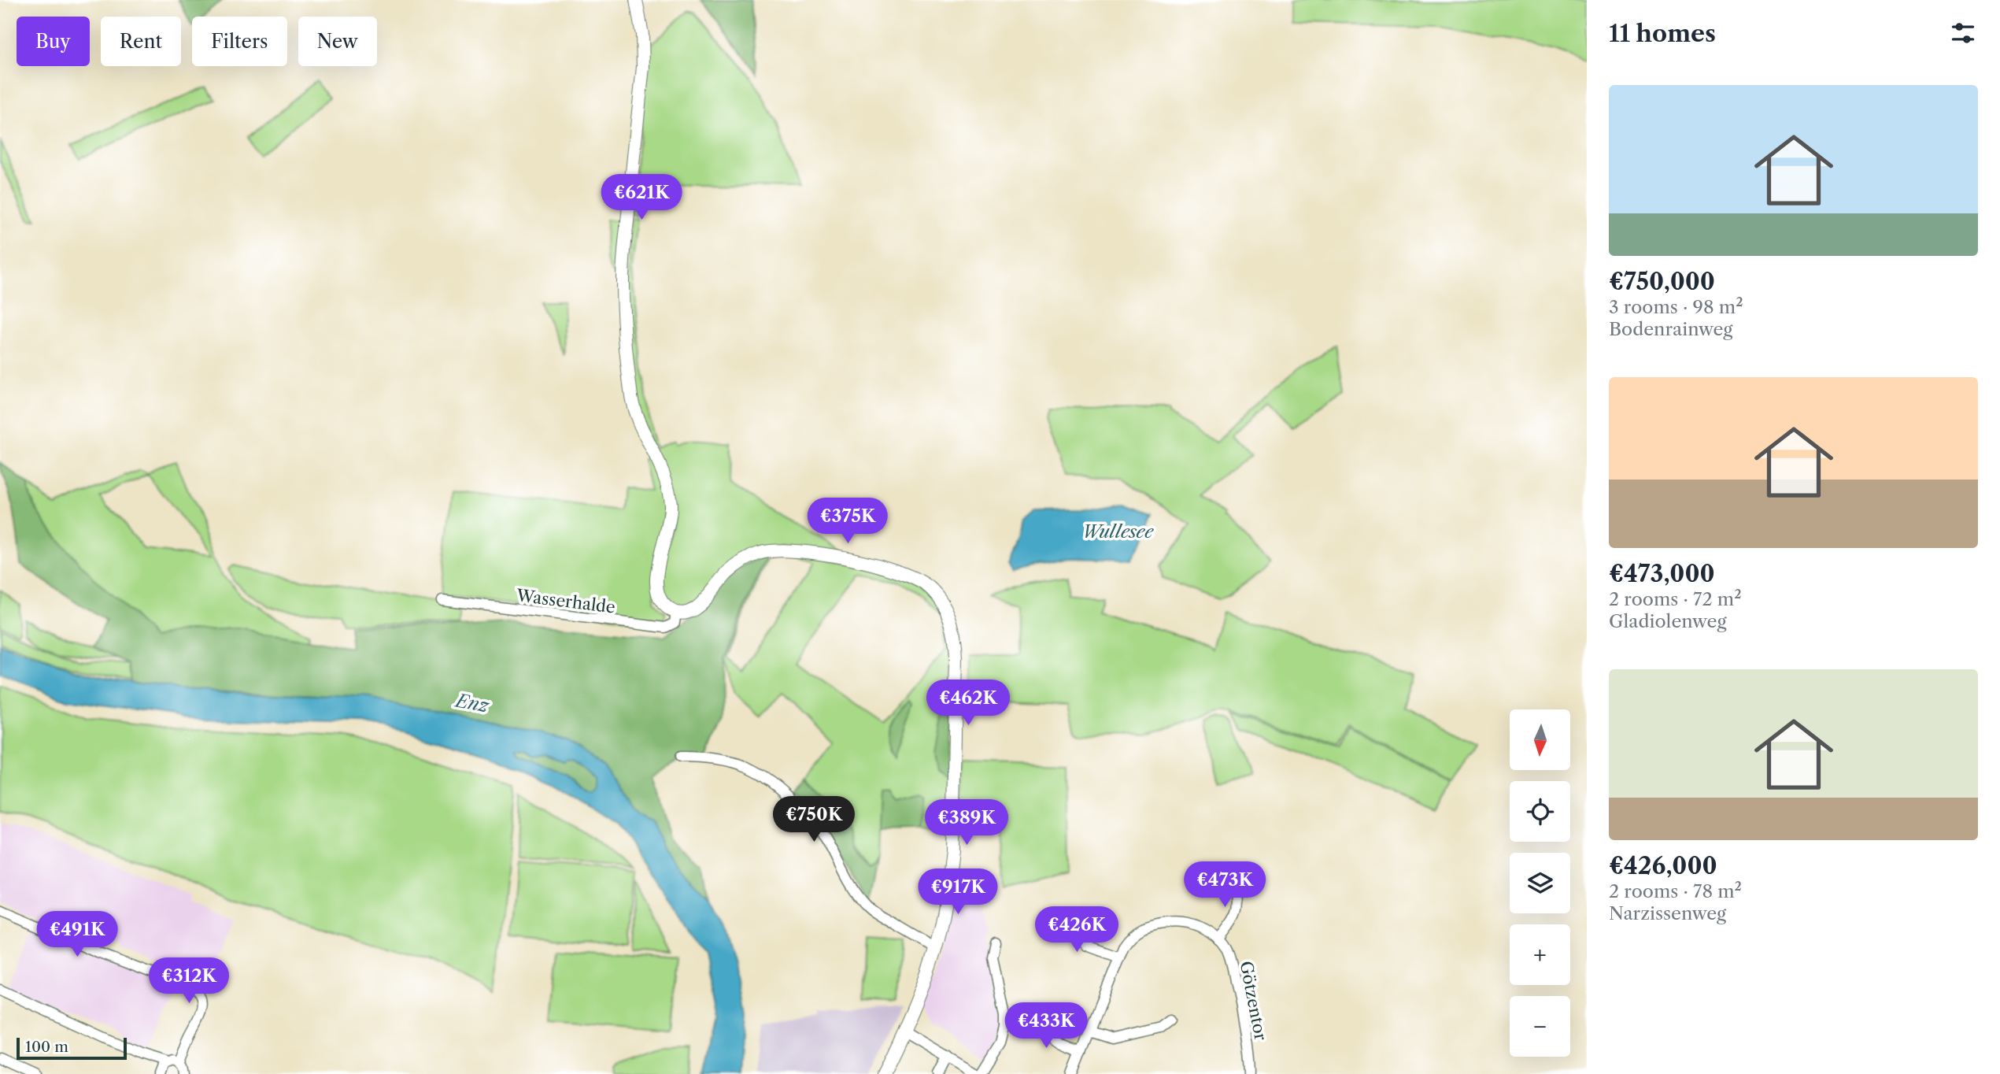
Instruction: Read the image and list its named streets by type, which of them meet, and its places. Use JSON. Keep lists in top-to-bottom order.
{
  "streets": {
    "street": ["Wasserhalde", "Götzentor"]
  },
  "water": ["Wullesee", "Enz"],
  "scale_bar": "100 m",
  "north": "bottom",
  "page": {
    "heading": "11 homes",
    "chip": [
      "Buy",
      "Rent",
      "Filters",
      "New"
    ],
    "list": [
      {
        "name": "€750,000",
        "note": "3 rooms · 98 m² · Bodenrainweg"
      },
      {
        "name": "€473,000",
        "note": "2 rooms · 72 m² · Gladiolenweg"
      },
      {
        "name": "€426,000",
        "note": "2 rooms · 78 m² · Narzissenweg"
      }
    ],
    "price": [
      "€621K",
      "€375K",
      "€462K",
      "€750K",
      "€389K",
      "€473K",
      "€917K",
      "€426K",
      "€491K",
      "€312K",
      "€433K"
    ],
    "map_buttons": ["+", "−"],
    "scale": "100 m"
  }
}
